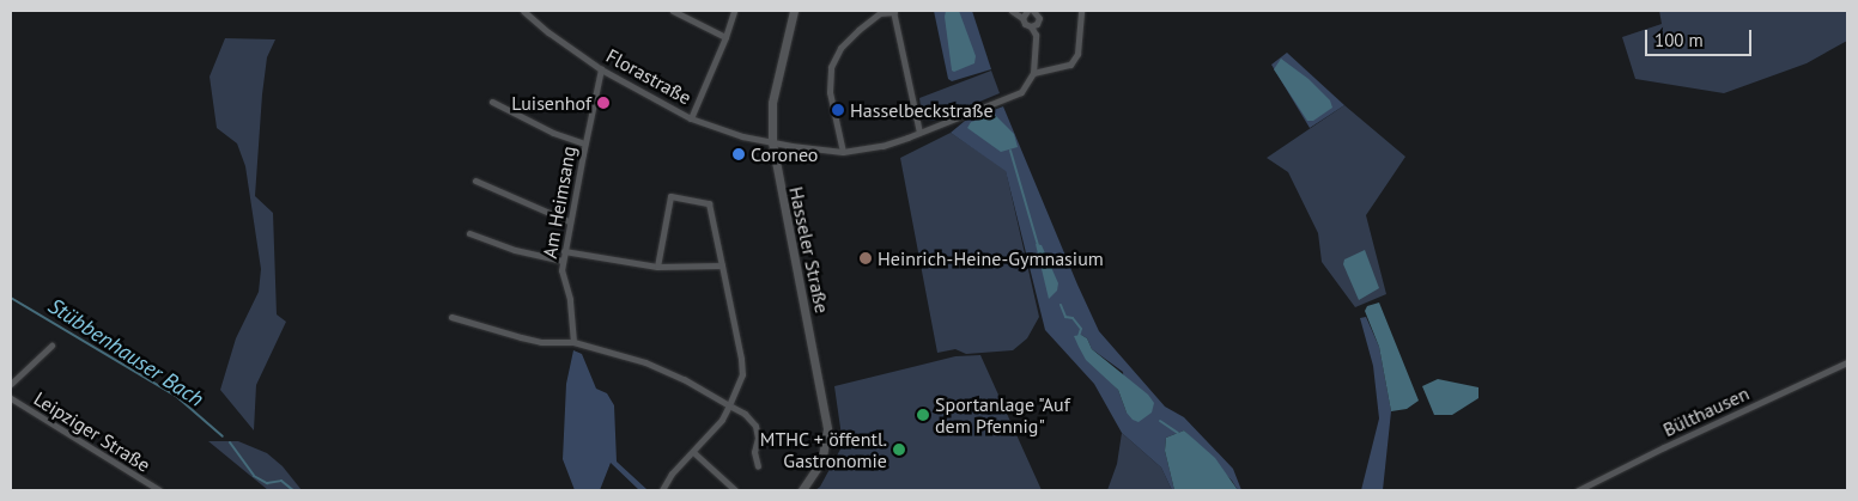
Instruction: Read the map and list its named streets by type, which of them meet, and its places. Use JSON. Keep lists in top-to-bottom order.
{
  "streets": {
    "main road": ["Hasseler Straße"],
    "street": [
      "Florastraße",
      "Am Heimsang",
      "Bülthausen",
      "Leipziger Straße"
    ]
  },
  "crossings": [
    ["Florastraße", "Am Heimsang"],
    ["Florastraße", "Hasseler Straße"]
  ],
  "water": ["Stübbenhauser Bach"],
  "places": [
    "Luisenhof",
    "Hasselbeckstraße",
    "Coroneo",
    "Heinrich-Heine-Gymnasium",
    "Sportanlage \"Auf dem Pfennig\"",
    "MTHC + öffentl. Gastronomie"
  ],
  "scale_bar": "100 m"
}
